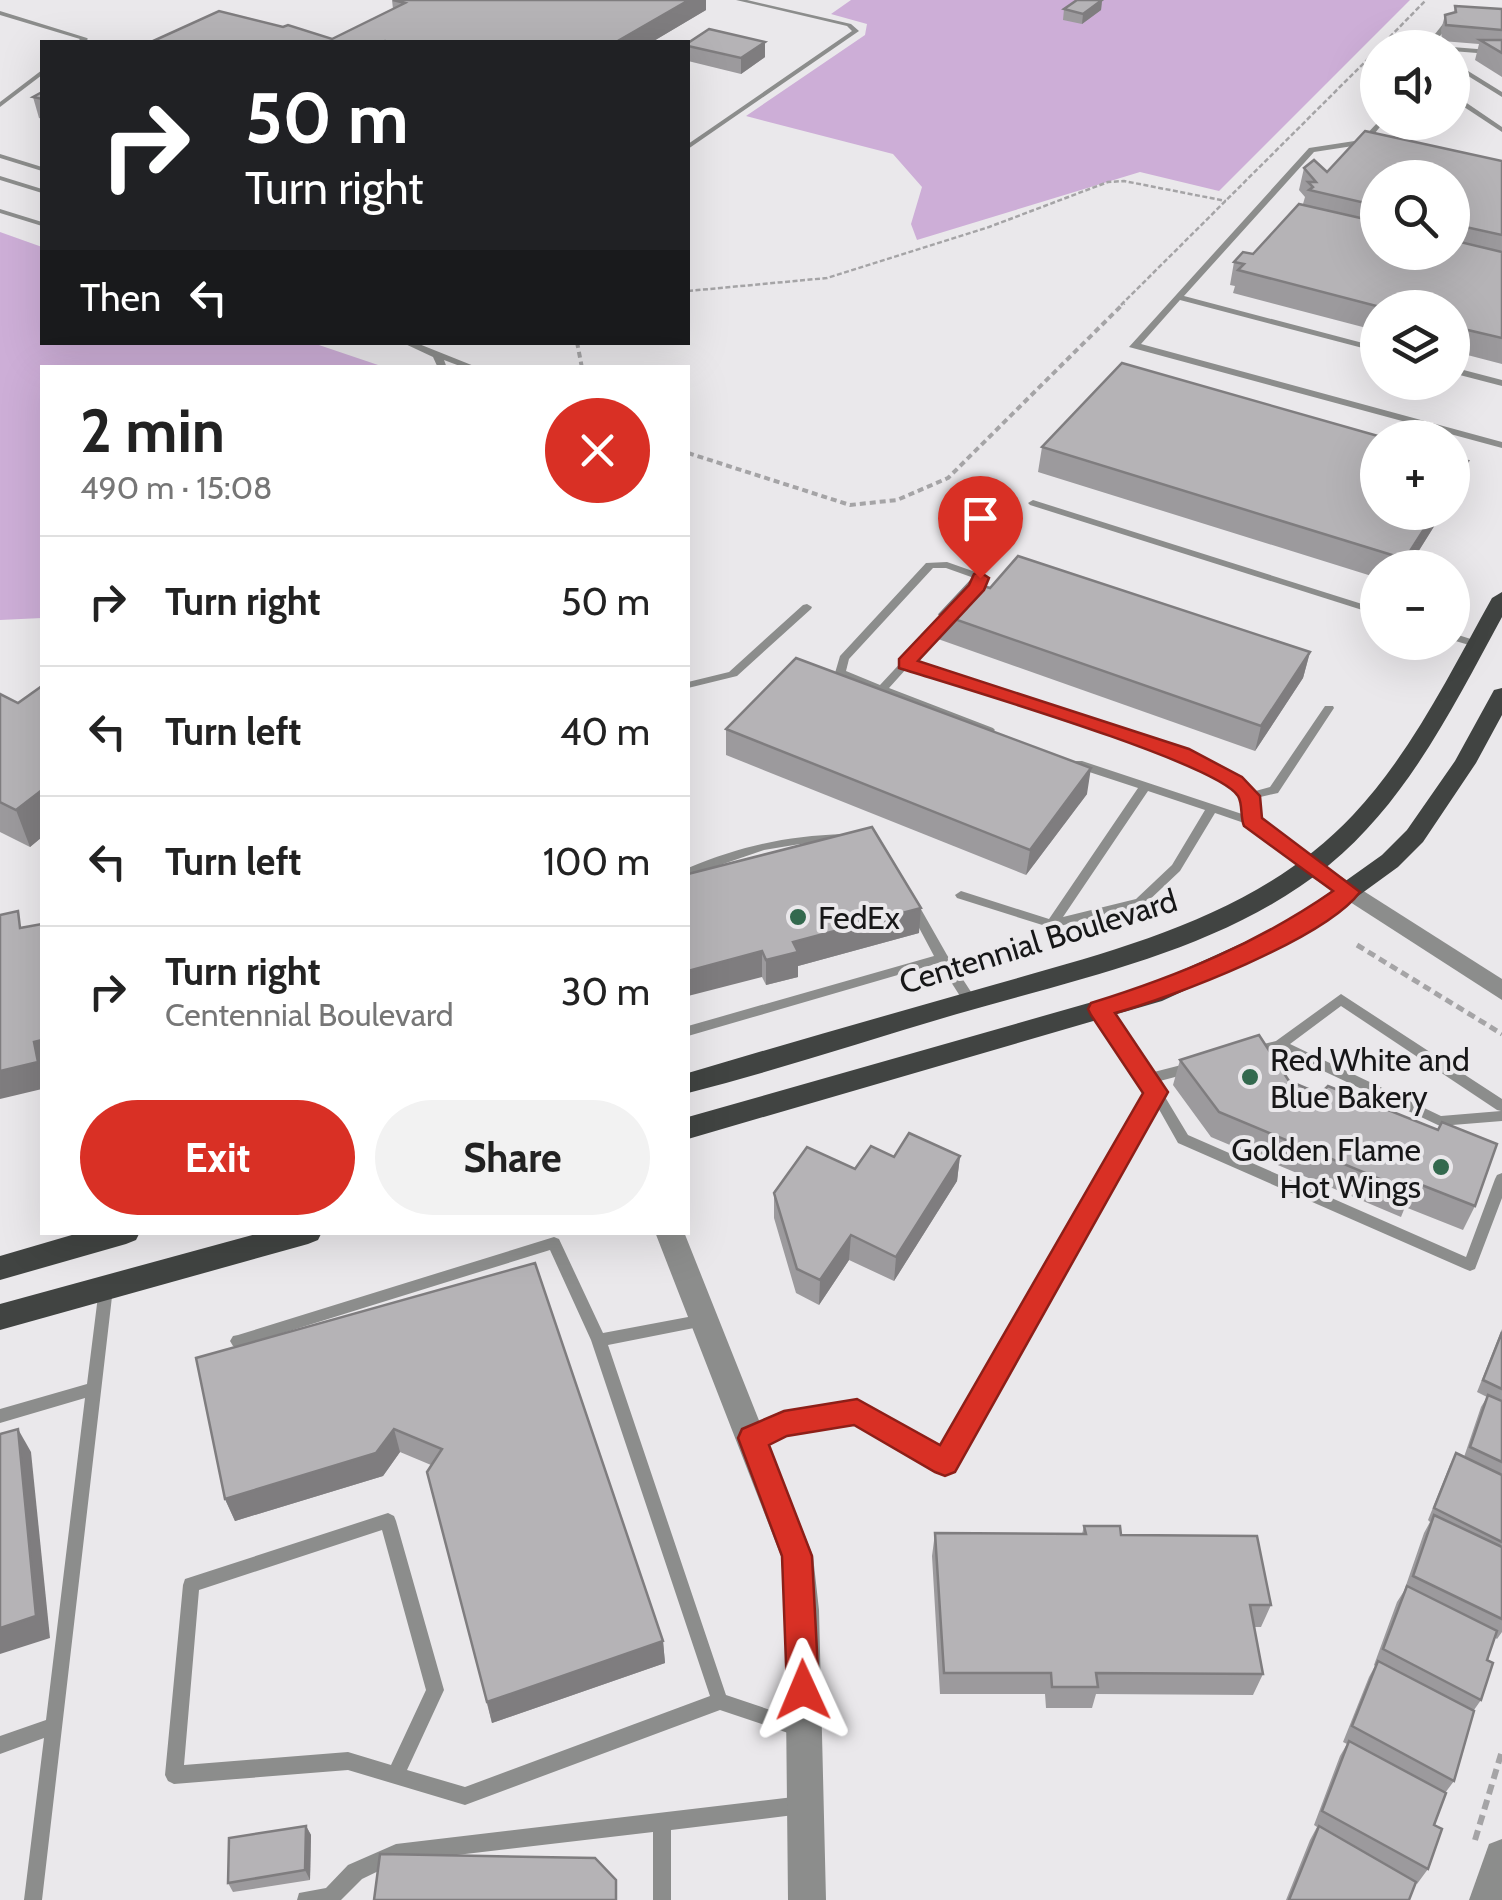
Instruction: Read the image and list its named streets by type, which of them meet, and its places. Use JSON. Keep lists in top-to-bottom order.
{
  "streets": {
    "main road": ["Centennial Boulevard"]
  },
  "places": ["FedEx", "Red White and Blue Bakery", "Golden Flame Hot Wings"],
  "page": {
    "map_buttons": ["+", "−"],
    "turn": ["50 m", "Turn right"],
    "then": "Then",
    "heading": ["2 min", "490 m · 15:08"],
    "list": [
      {
        "name": "Turn right",
        "value": "50 m"
      },
      {
        "name": "Turn left",
        "value": "40 m"
      },
      {
        "name": "Turn left",
        "value": "100 m"
      },
      {
        "name": "Turn right",
        "note": "Centennial Boulevard",
        "value": "30 m"
      }
    ],
    "buttons": ["Exit", "Share"]
  }
}
